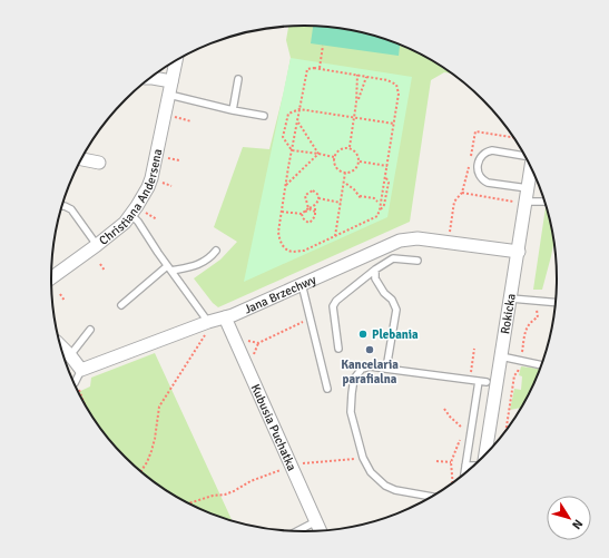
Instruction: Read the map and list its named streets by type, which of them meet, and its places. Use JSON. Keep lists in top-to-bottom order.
{
  "streets": {
    "street": [
      "Christiana Andersena",
      "Jana Brzechwy",
      "Rokicka",
      "Kubusia Puchatka"
    ]
  },
  "crossings": [
    ["Jana Brzechwy", "Rokicka"],
    ["Jana Brzechwy", "Kubusia Puchatka"]
  ],
  "places": ["Plebania", "Kancelaria parafialna"],
  "north": "bottom right"
}
